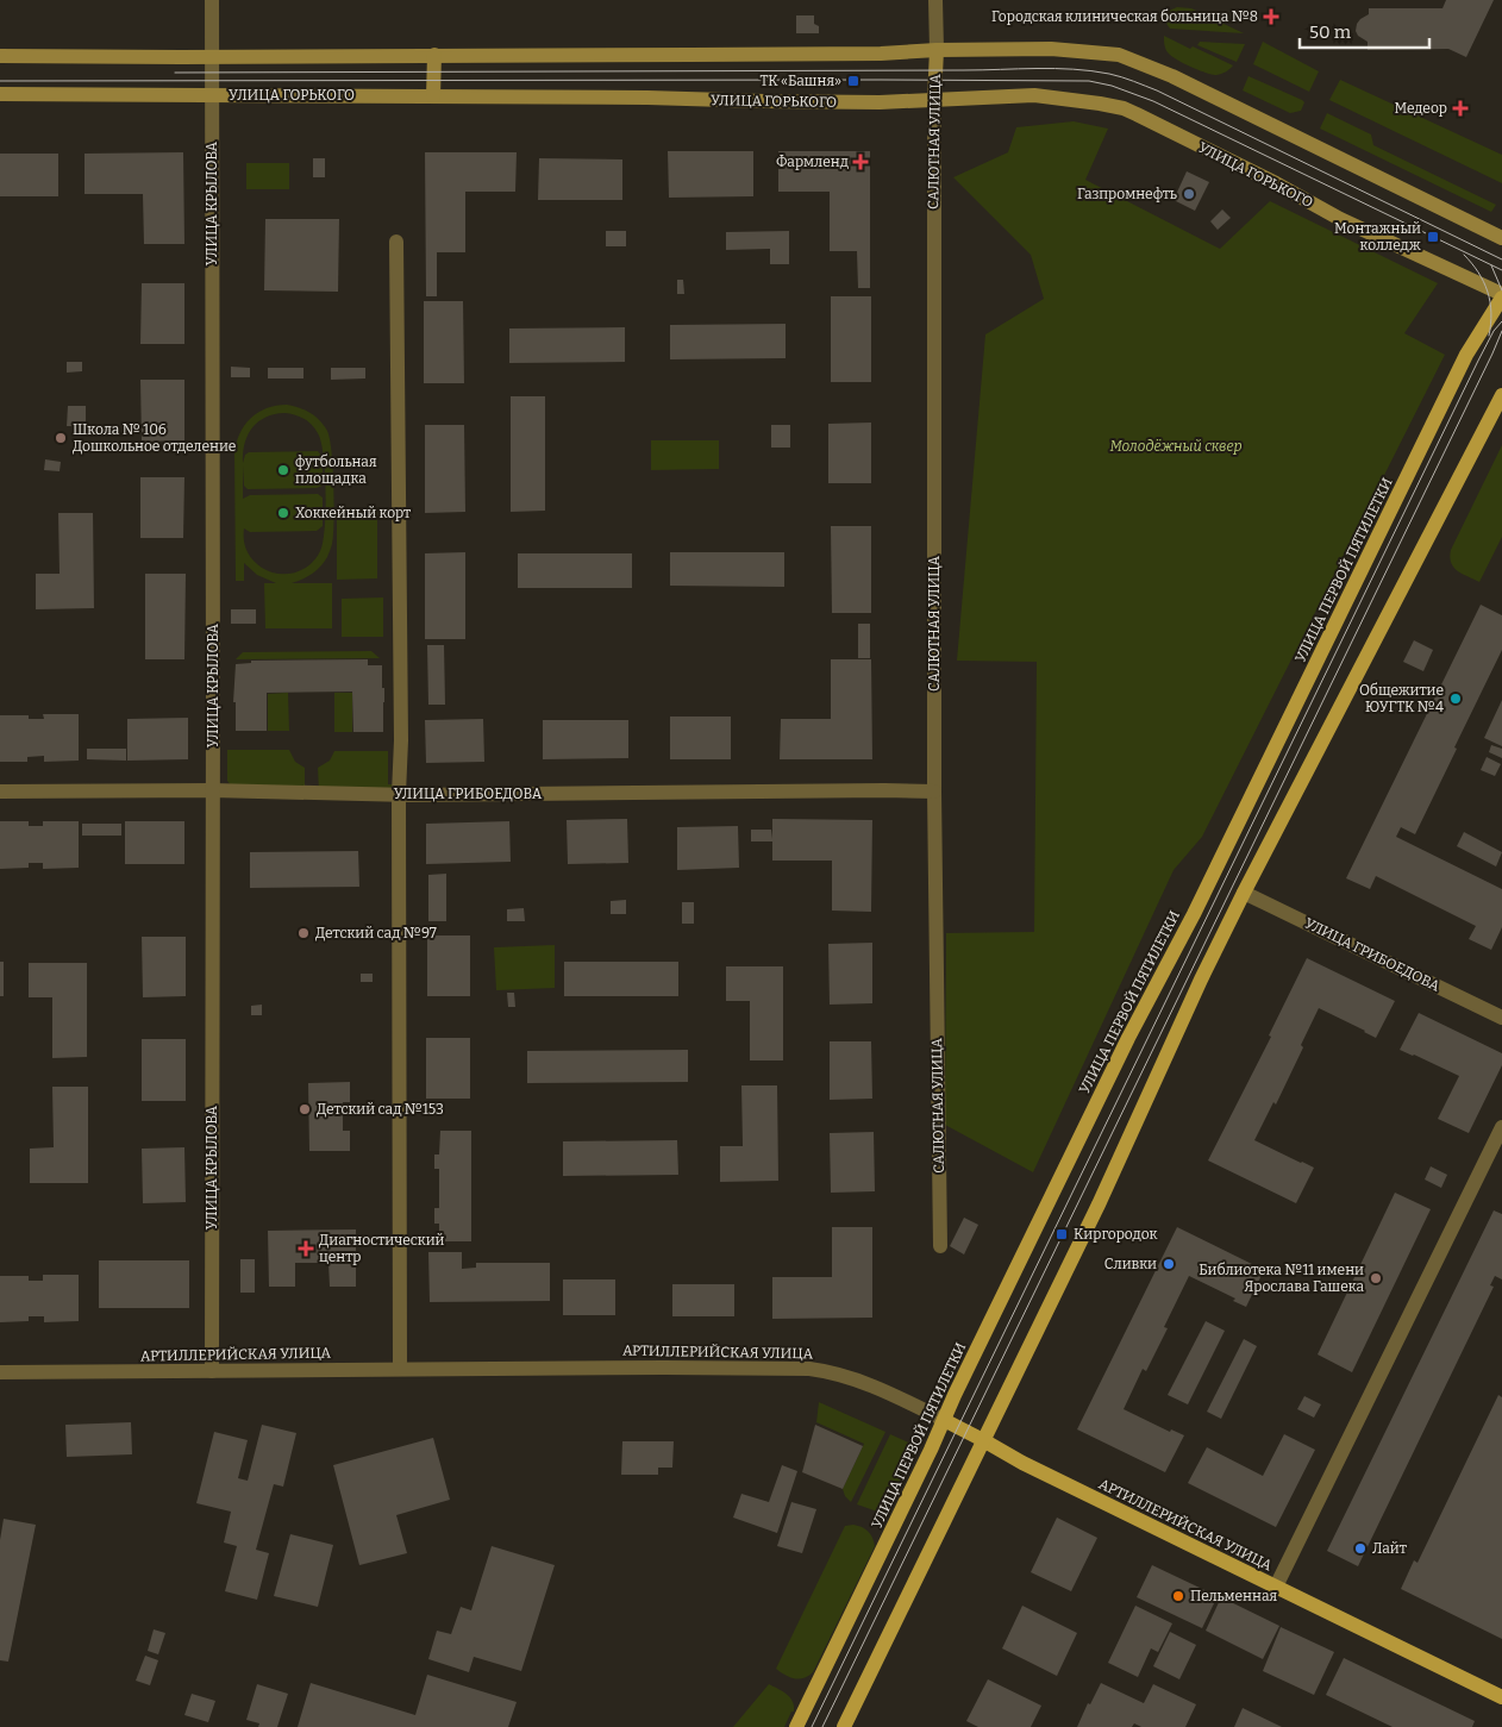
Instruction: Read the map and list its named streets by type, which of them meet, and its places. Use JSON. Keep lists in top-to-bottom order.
{
  "streets": {
    "main road": [
      "УЛИЦА ГОРЬКОГО",
      "САЛЮТНАЯ УЛИЦА",
      "УЛИЦА ПЕРВОЙ ПЯТИЛЕТКИ",
      "АРТИЛЛЕРИЙСКАЯ УЛИЦА"
    ],
    "street": ["УЛИЦА КРЫЛОВА", "УЛИЦА ГРИБОЕДОВА"]
  },
  "crossings": [
    ["УЛИЦА ГОРЬКОГО", "САЛЮТНАЯ УЛИЦА"],
    ["УЛИЦА ГОРЬКОГО", "УЛИЦА КРЫЛОВА"],
    ["УЛИЦА ГОРЬКОГО", "УЛИЦА ПЕРВОЙ ПЯТИЛЕТКИ"],
    ["САЛЮТНАЯ УЛИЦА", "УЛИЦА ГРИБОЕДОВА"],
    ["УЛИЦА КРЫЛОВА", "УЛИЦА ГРИБОЕДОВА"],
    ["УЛИЦА КРЫЛОВА", "АРТИЛЛЕРИЙСКАЯ УЛИЦА"],
    ["УЛИЦА ПЕРВОЙ ПЯТИЛЕТКИ", "АРТИЛЛЕРИЙСКАЯ УЛИЦА"]
  ],
  "parks": ["Молодёжный сквер"],
  "places": {
    "health": [
      "Городская клиническая больница №8",
      "Медеор",
      "Фармленд",
      "Диагностический центр"
    ],
    "transit": ["ТК «Башня»", "Монтажный колледж", "Киргородок"],
    "other": [
      "Газпромнефть",
      "Школа № 106 Дошкольное отделение",
      "футбольная площадка",
      "Хоккейный корт",
      "Общежитие ЮУГТК №4",
      "Детский сад №97",
      "Детский сад №153",
      "Сливки",
      "Библиотека №11 имени Ярослава Гашека",
      "Лайт",
      "Пельменная"
    ]
  },
  "scale_bar": "50 m"
}
